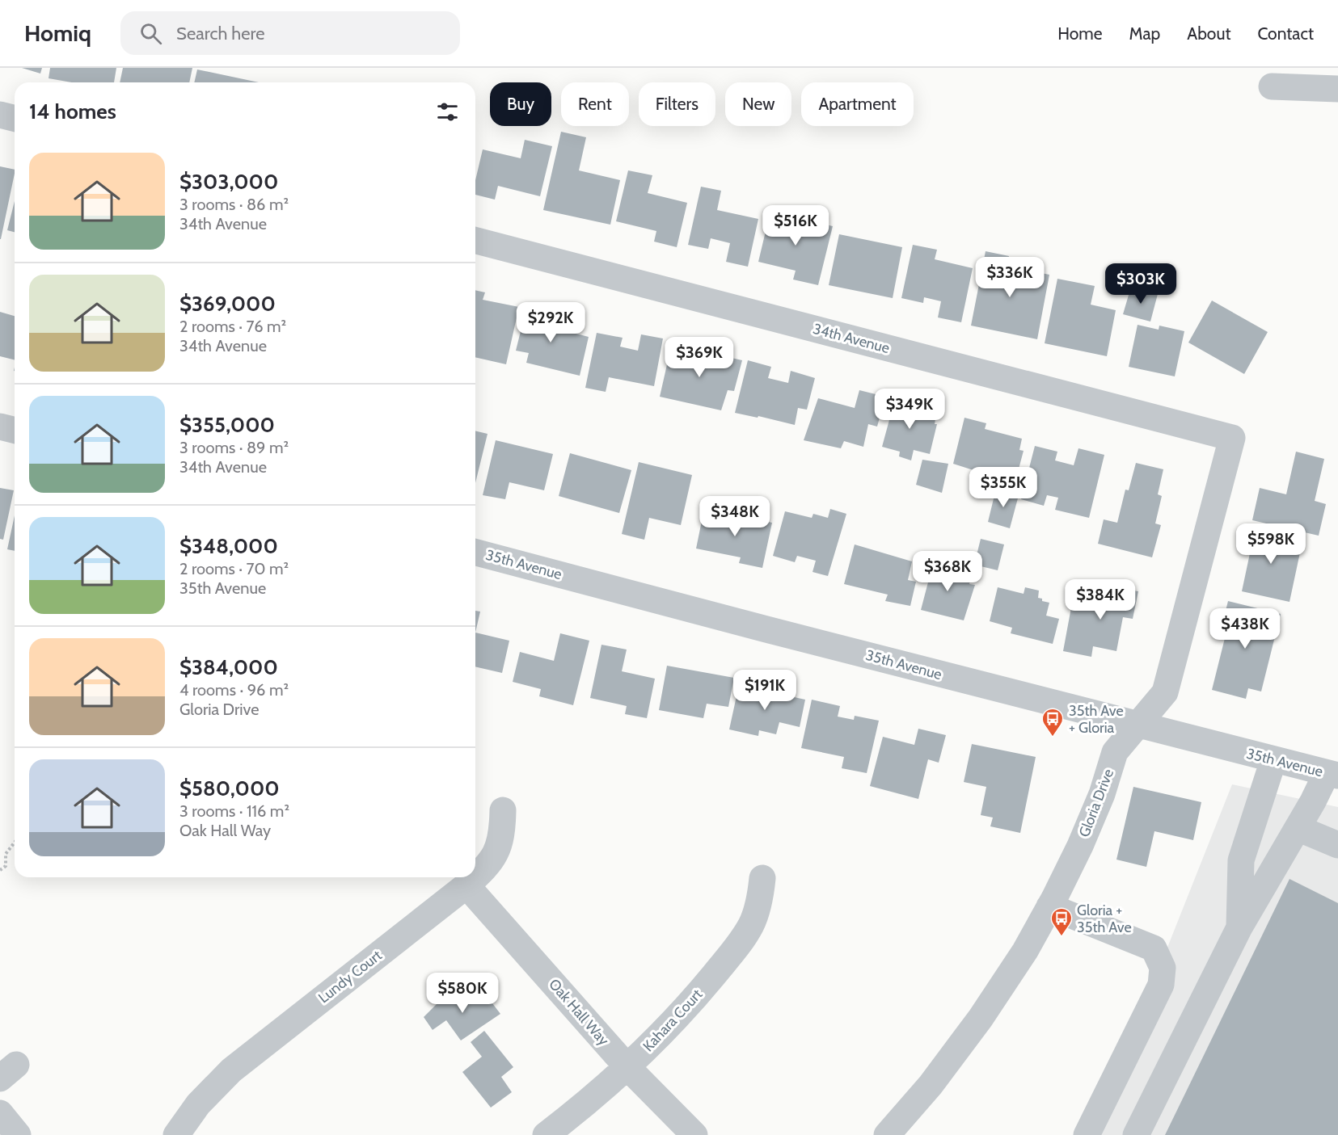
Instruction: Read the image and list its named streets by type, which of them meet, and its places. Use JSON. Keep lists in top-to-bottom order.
{
  "streets": {
    "street": [
      "34th Avenue",
      "35th Avenue",
      "Gloria Drive",
      "Lundy Court",
      "Oak Hall Way",
      "Kahara Court"
    ]
  },
  "crossings": [
    ["34th Avenue", "Gloria Drive"],
    ["35th Avenue", "Gloria Drive"],
    ["Lundy Court", "Oak Hall Way"],
    ["Oak Hall Way", "Kahara Court"]
  ],
  "places": {
    "bus stop": ["35th Ave + Gloria", "Gloria + 35th Ave"]
  },
  "page": {
    "header": "Homiq",
    "search": "Search here",
    "nav": [
      "Home",
      "Map",
      "About",
      "Contact"
    ],
    "chip": [
      "Buy",
      "Rent",
      "Filters",
      "New",
      "Apartment"
    ],
    "heading": "14 homes",
    "list": [
      {
        "name": "$303,000",
        "note": "3 rooms · 86 m² · 34th Avenue"
      },
      {
        "name": "$369,000",
        "note": "2 rooms · 76 m² · 34th Avenue"
      },
      {
        "name": "$355,000",
        "note": "3 rooms · 89 m² · 34th Avenue"
      },
      {
        "name": "$348,000",
        "note": "2 rooms · 70 m² · 35th Avenue"
      },
      {
        "name": "$384,000",
        "note": "4 rooms · 96 m² · Gloria Drive"
      },
      {
        "name": "$580,000",
        "note": "3 rooms · 116 m² · Oak Hall Way"
      }
    ],
    "price": [
      "$516K",
      "$336K",
      "$303K",
      "$292K",
      "$369K",
      "$349K",
      "$355K",
      "$348K",
      "$598K",
      "$368K",
      "$384K",
      "$438K",
      "$191K",
      "$580K"
    ]
  }
}
